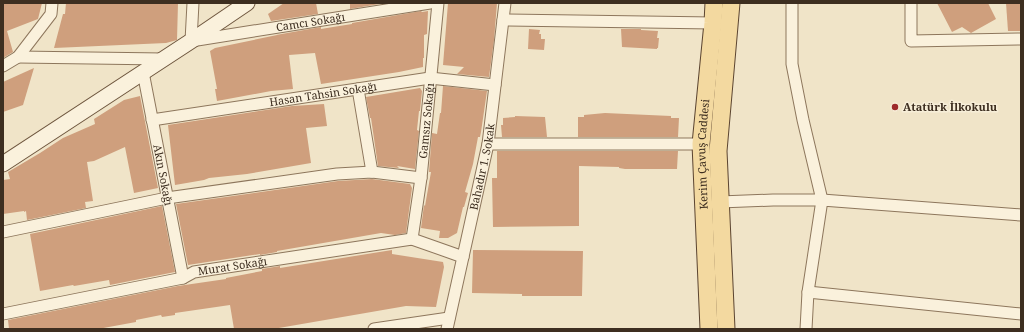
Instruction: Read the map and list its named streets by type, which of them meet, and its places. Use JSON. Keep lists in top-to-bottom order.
{
  "streets": {
    "main road": ["Kerim Çavuş Caddesi"],
    "street": [
      "Camcı Sokağı",
      "Hasan Tahsin Sokağı",
      "Gamsız Sokağı",
      "Bahadır 1. Sokak",
      "Akın Sokağı",
      "Murat Sokağı"
    ]
  },
  "crossings": [
    ["Hasan Tahsin Sokağı", "Gamsız Sokağı"],
    ["Hasan Tahsin Sokağı", "Bahadır 1. Sokak"],
    ["Hasan Tahsin Sokağı", "Akın Sokağı"],
    ["Gamsız Sokağı", "Murat Sokağı"],
    ["Bahadır 1. Sokak", "Murat Sokağı"],
    ["Akın Sokağı", "Murat Sokağı"]
  ],
  "places": ["Atatürk İlkokulu"]
}
